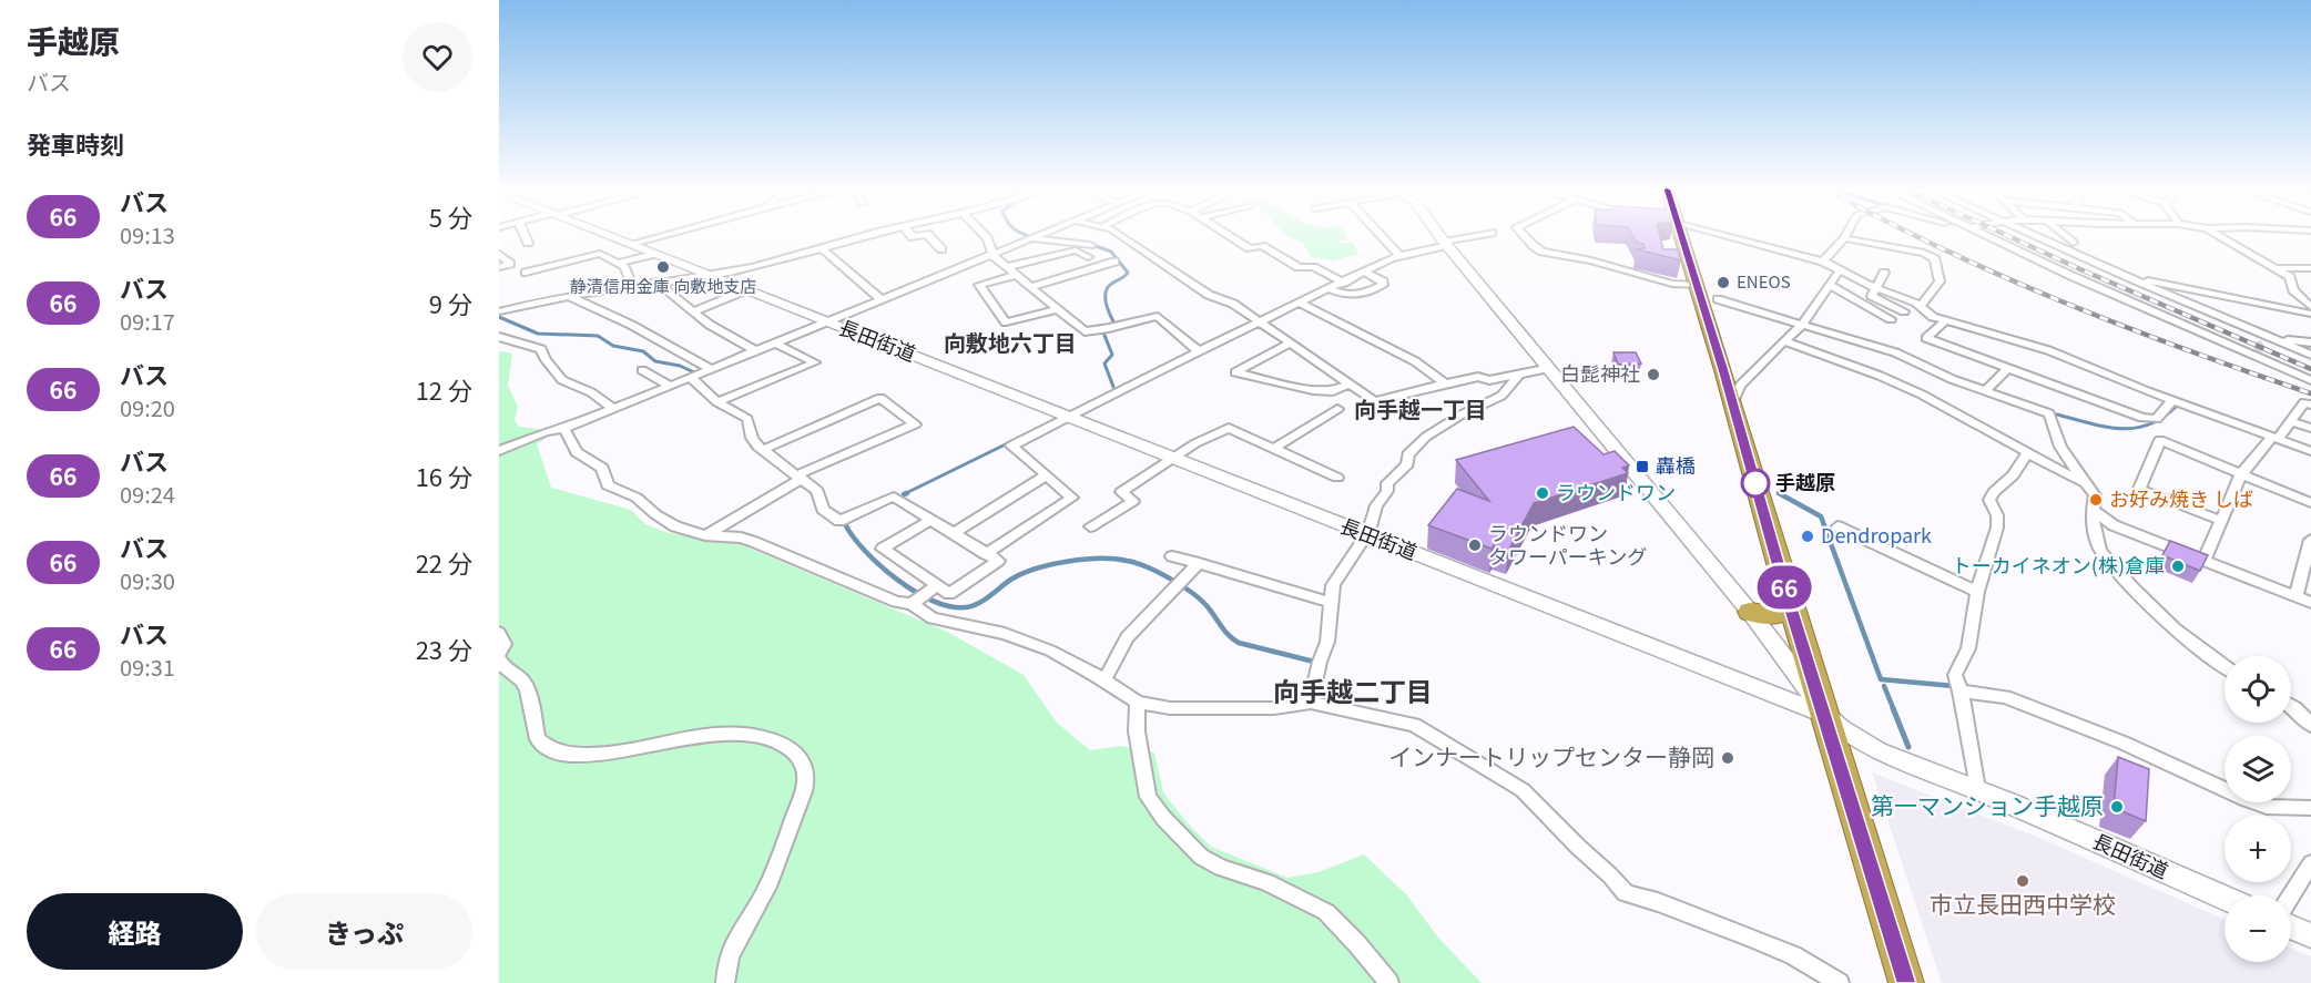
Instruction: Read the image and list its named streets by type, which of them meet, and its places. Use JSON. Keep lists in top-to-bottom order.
{
  "streets": {
    "main road": ["長田街道"]
  },
  "districts": ["向敷地六丁目", "向手越一丁目", "向手越二丁目"],
  "places": {
    "other": [
      "静清信用金庫 向敷地支店",
      "ENEOS",
      "白髭神社",
      "手越原",
      "ラウンドワン",
      "お好み焼き しば",
      "Dendropark",
      "ラウンドワン タワーパーキング",
      "トーカイネオン(株)倉庫",
      "インナートリップセンター静岡",
      "第一マンション手越原",
      "市立長田西中学校"
    ],
    "transit": ["轟橋"]
  },
  "lines": ["bus line 66"],
  "page": {
    "heading": [
      ["手越原", "バス"],
      "発車時刻"
    ],
    "on_map": "66",
    "list": [
      {
        "mark": "66",
        "name": "バス",
        "note": "09:13",
        "value": "5 分"
      },
      {
        "mark": "66",
        "name": "バス",
        "note": "09:17",
        "value": "9 分"
      },
      {
        "mark": "66",
        "name": "バス",
        "note": "09:20",
        "value": "12 分"
      },
      {
        "mark": "66",
        "name": "バス",
        "note": "09:24",
        "value": "16 分"
      },
      {
        "mark": "66",
        "name": "バス",
        "note": "09:30",
        "value": "22 分"
      },
      {
        "mark": "66",
        "name": "バス",
        "note": "09:31",
        "value": "23 分"
      }
    ],
    "map_buttons": ["+", "−"],
    "buttons": ["経路", "きっぷ"]
  }
}
